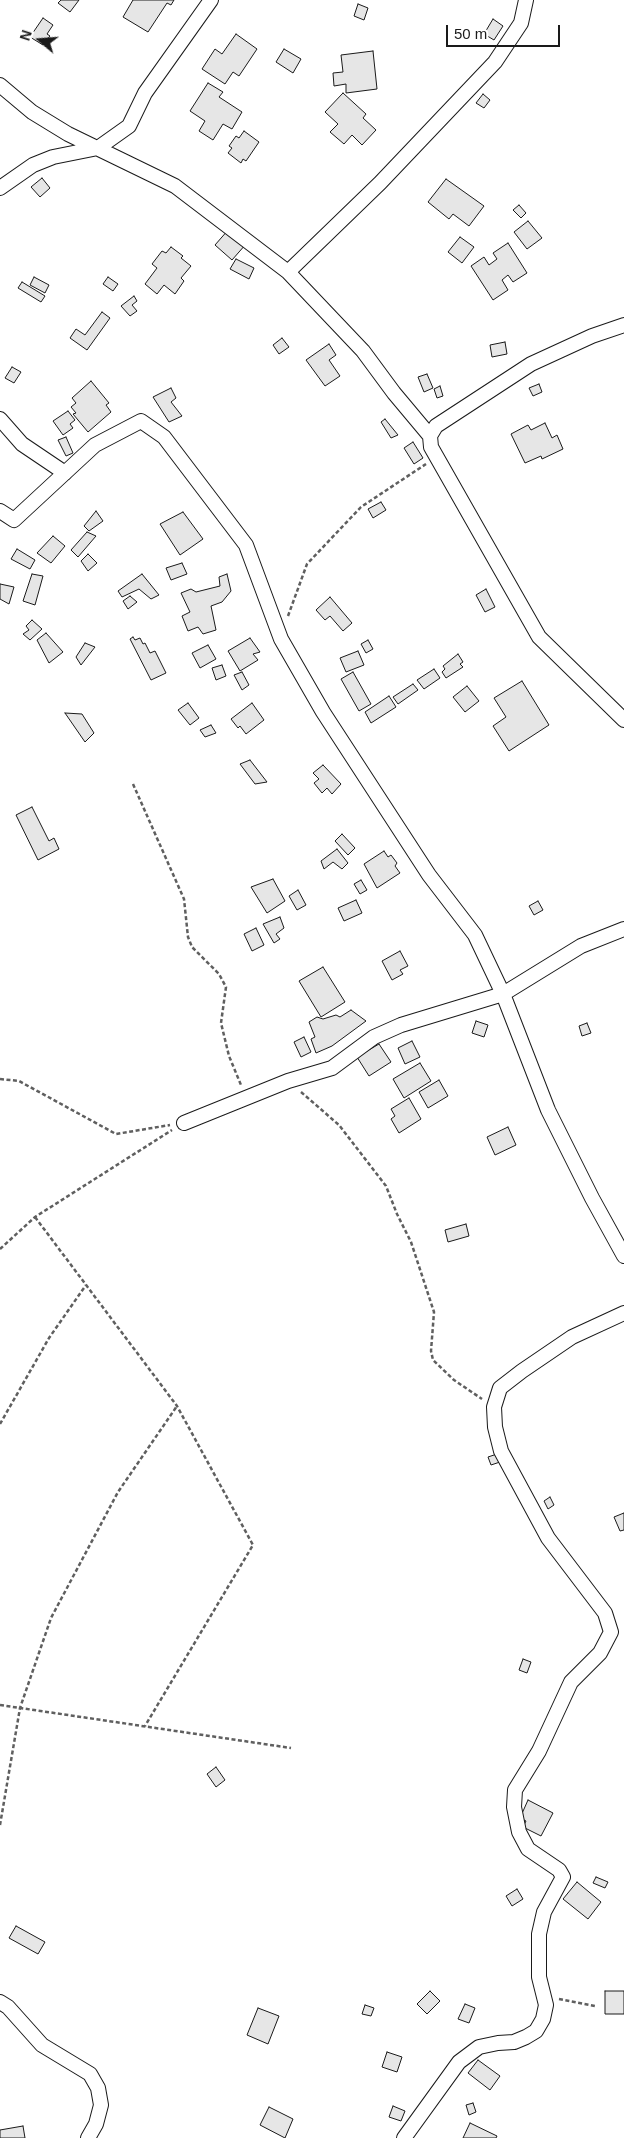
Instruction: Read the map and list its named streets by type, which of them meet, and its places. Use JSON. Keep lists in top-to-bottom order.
{
  "scale_bar": "50 m",
  "north": "left"
}
